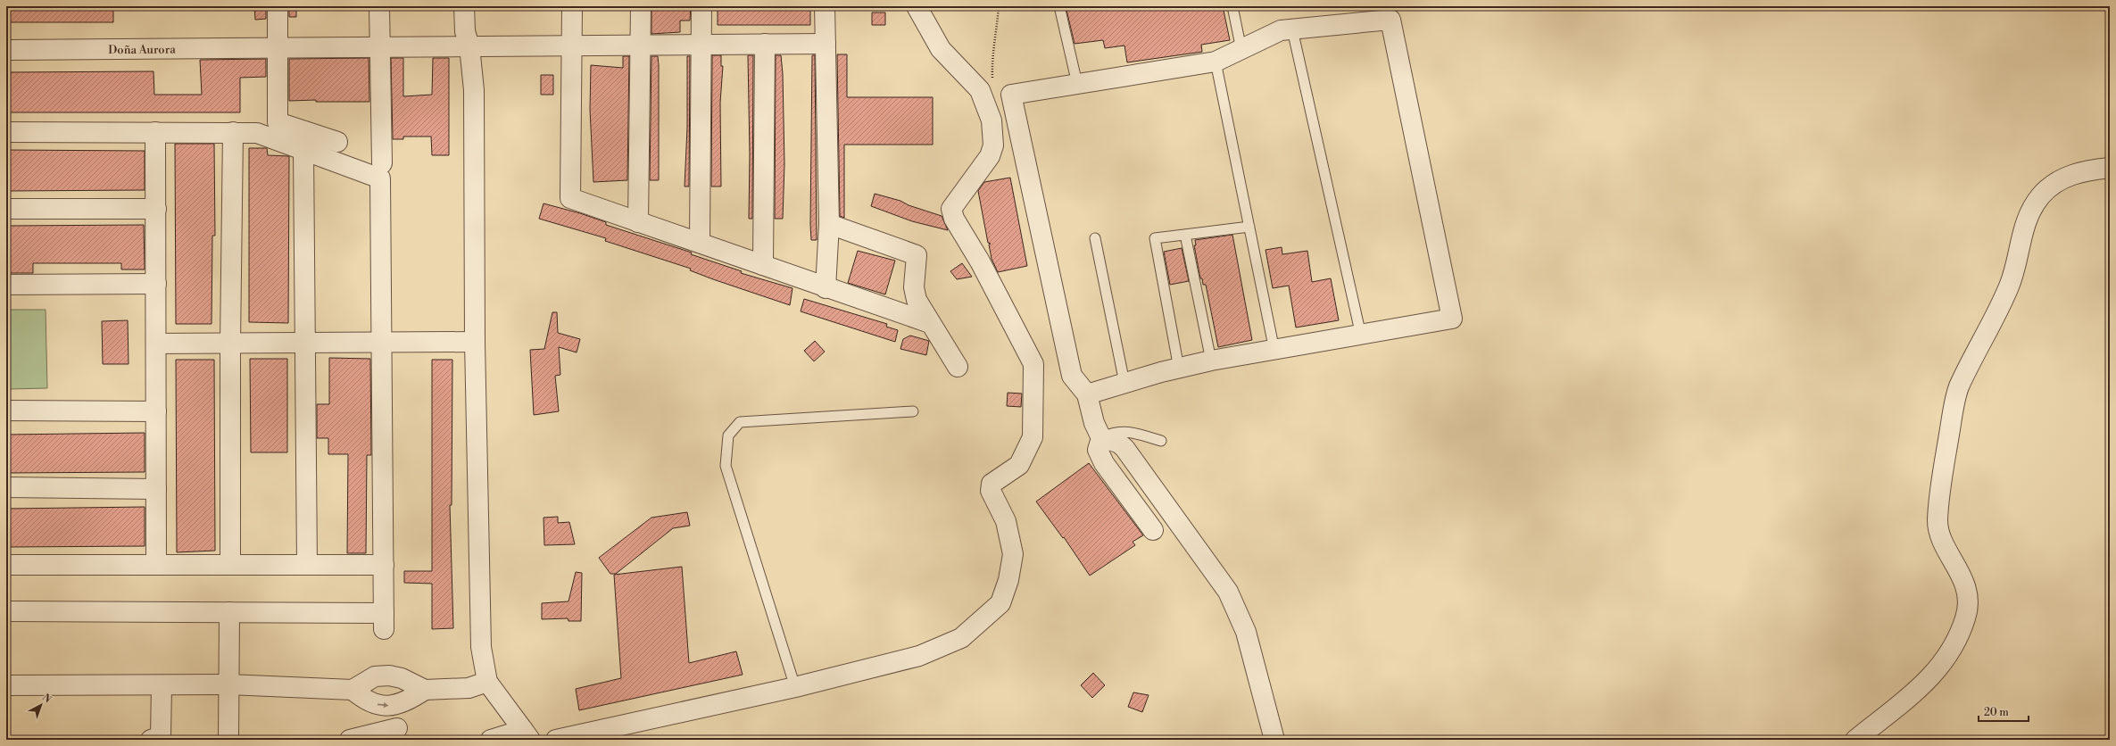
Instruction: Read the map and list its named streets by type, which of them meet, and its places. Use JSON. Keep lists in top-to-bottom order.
{
  "streets": {
    "street": ["Doña Aurora"]
  },
  "scale_bar": "20 m",
  "north": "top right"
}
